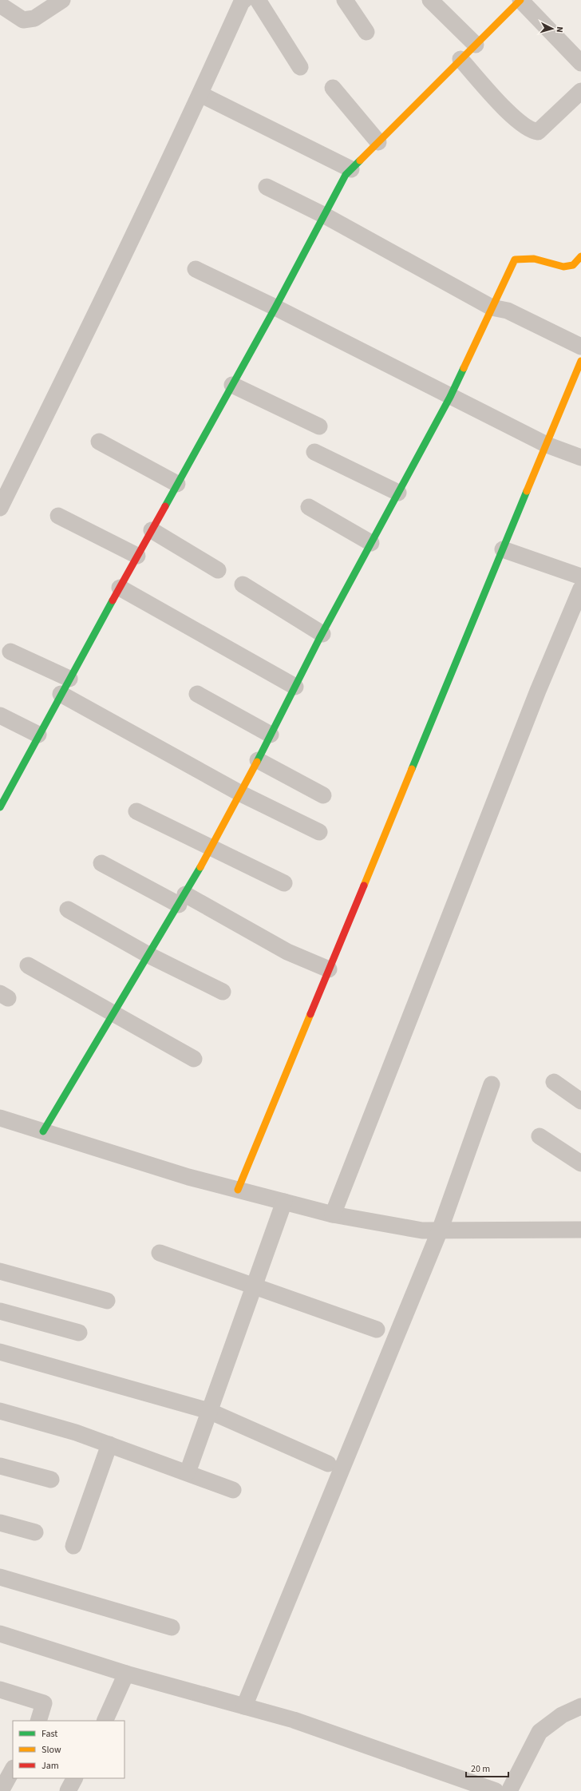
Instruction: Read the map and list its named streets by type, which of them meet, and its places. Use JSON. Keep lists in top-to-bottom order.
{
  "legend": ["Fast", "Slow", "Jam"],
  "scale_bar": "20 m",
  "north": "right"
}
